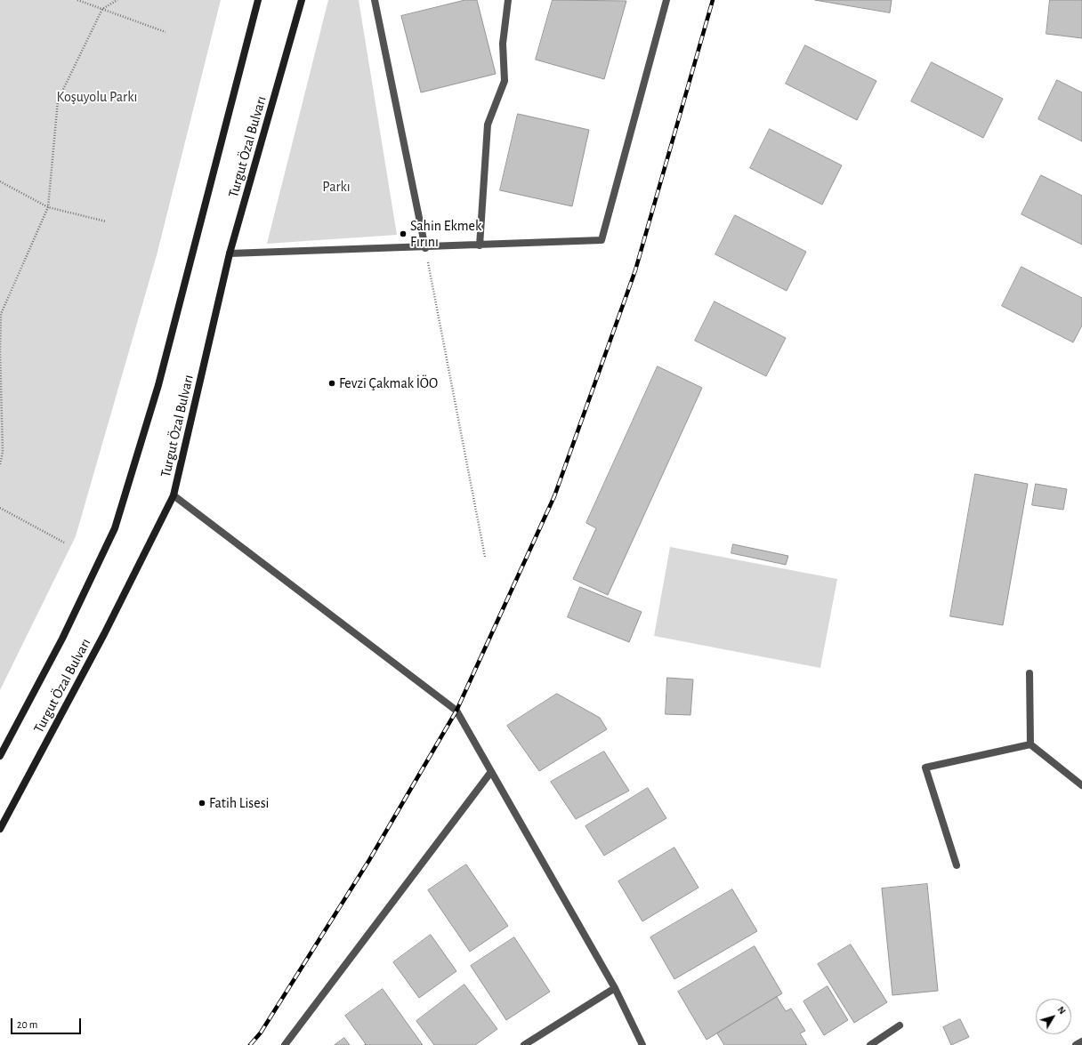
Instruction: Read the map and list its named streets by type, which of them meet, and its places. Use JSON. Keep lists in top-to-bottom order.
{
  "streets": {
    "main road": ["Turgut Özal Bulvarı"]
  },
  "parks": ["Koşuyolu Parkı", "Parkı"],
  "places": ["Sahin Ekmek Fırını", "Fevzi Çakmak İÖO", "Fatih Lisesi"],
  "scale_bar": "20 m",
  "north": "top right"
}
